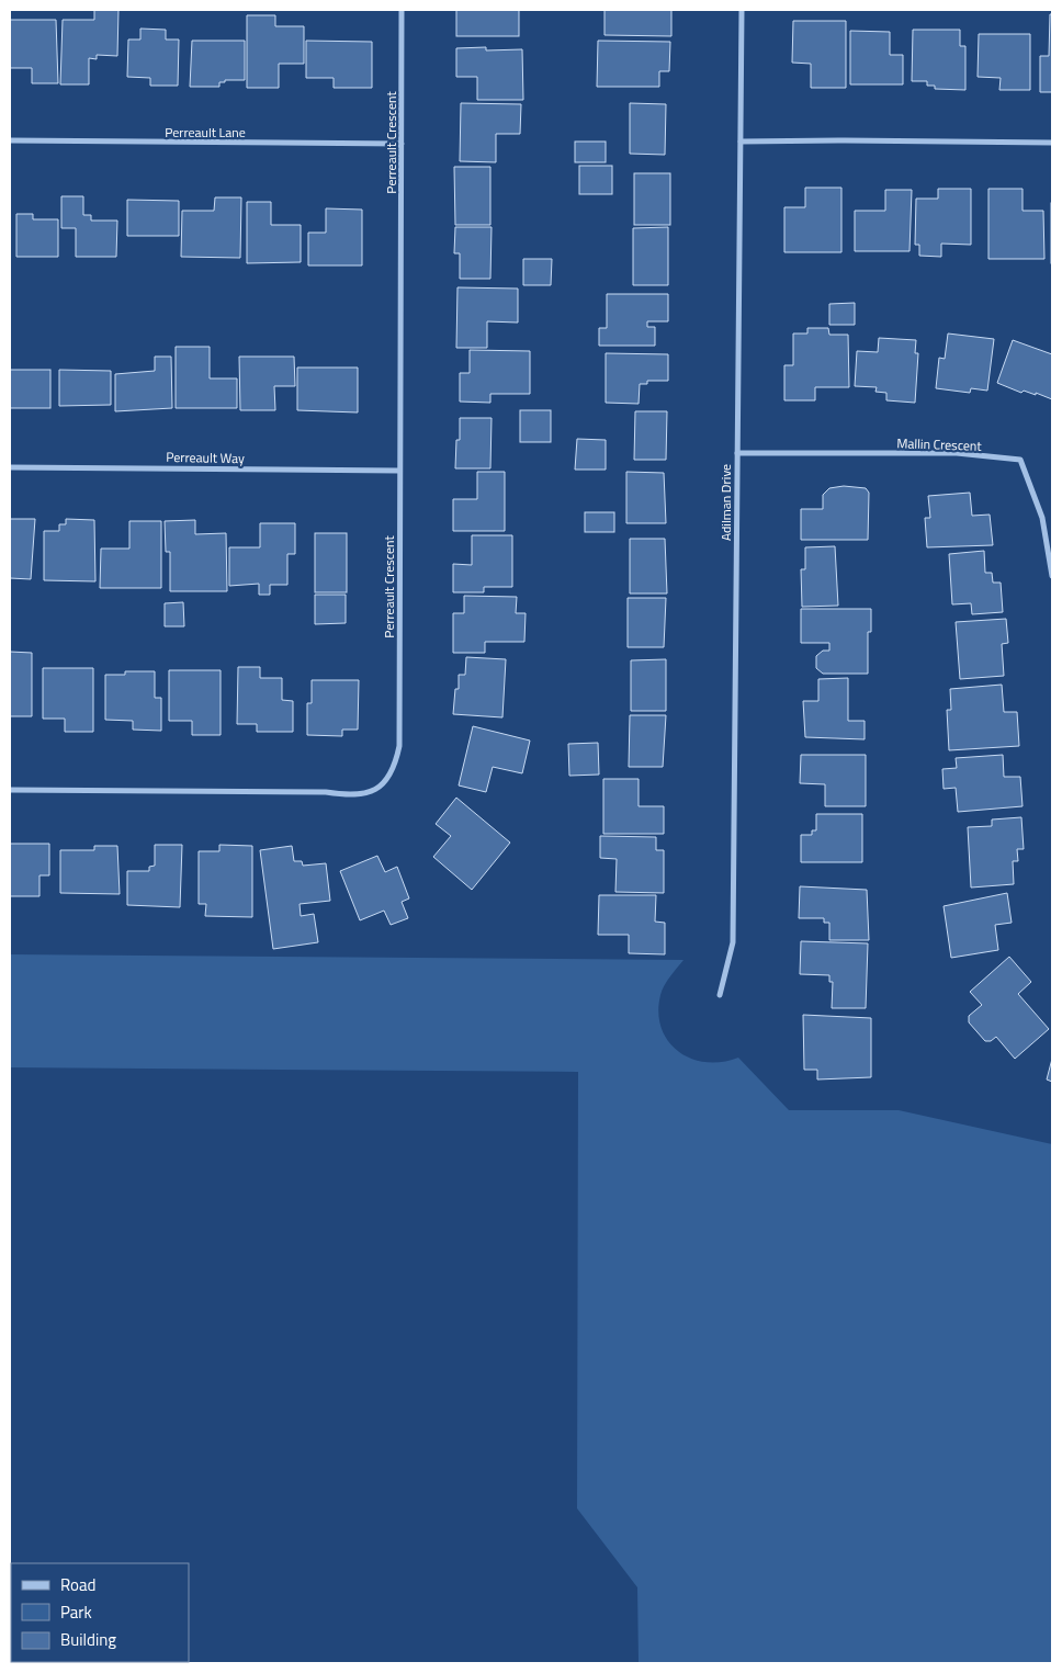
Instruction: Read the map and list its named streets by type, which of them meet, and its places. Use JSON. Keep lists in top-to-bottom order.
{
  "streets": {
    "street": [
      "Perreault Lane",
      "Perreault Crescent",
      "Mallin Crescent",
      "Perreault Way",
      "Adilman Drive"
    ]
  },
  "crossings": [
    ["Perreault Lane", "Perreault Crescent"],
    ["Perreault Crescent", "Perreault Way"],
    ["Mallin Crescent", "Adilman Drive"]
  ],
  "legend": ["Road", "Park", "Building"]
}
